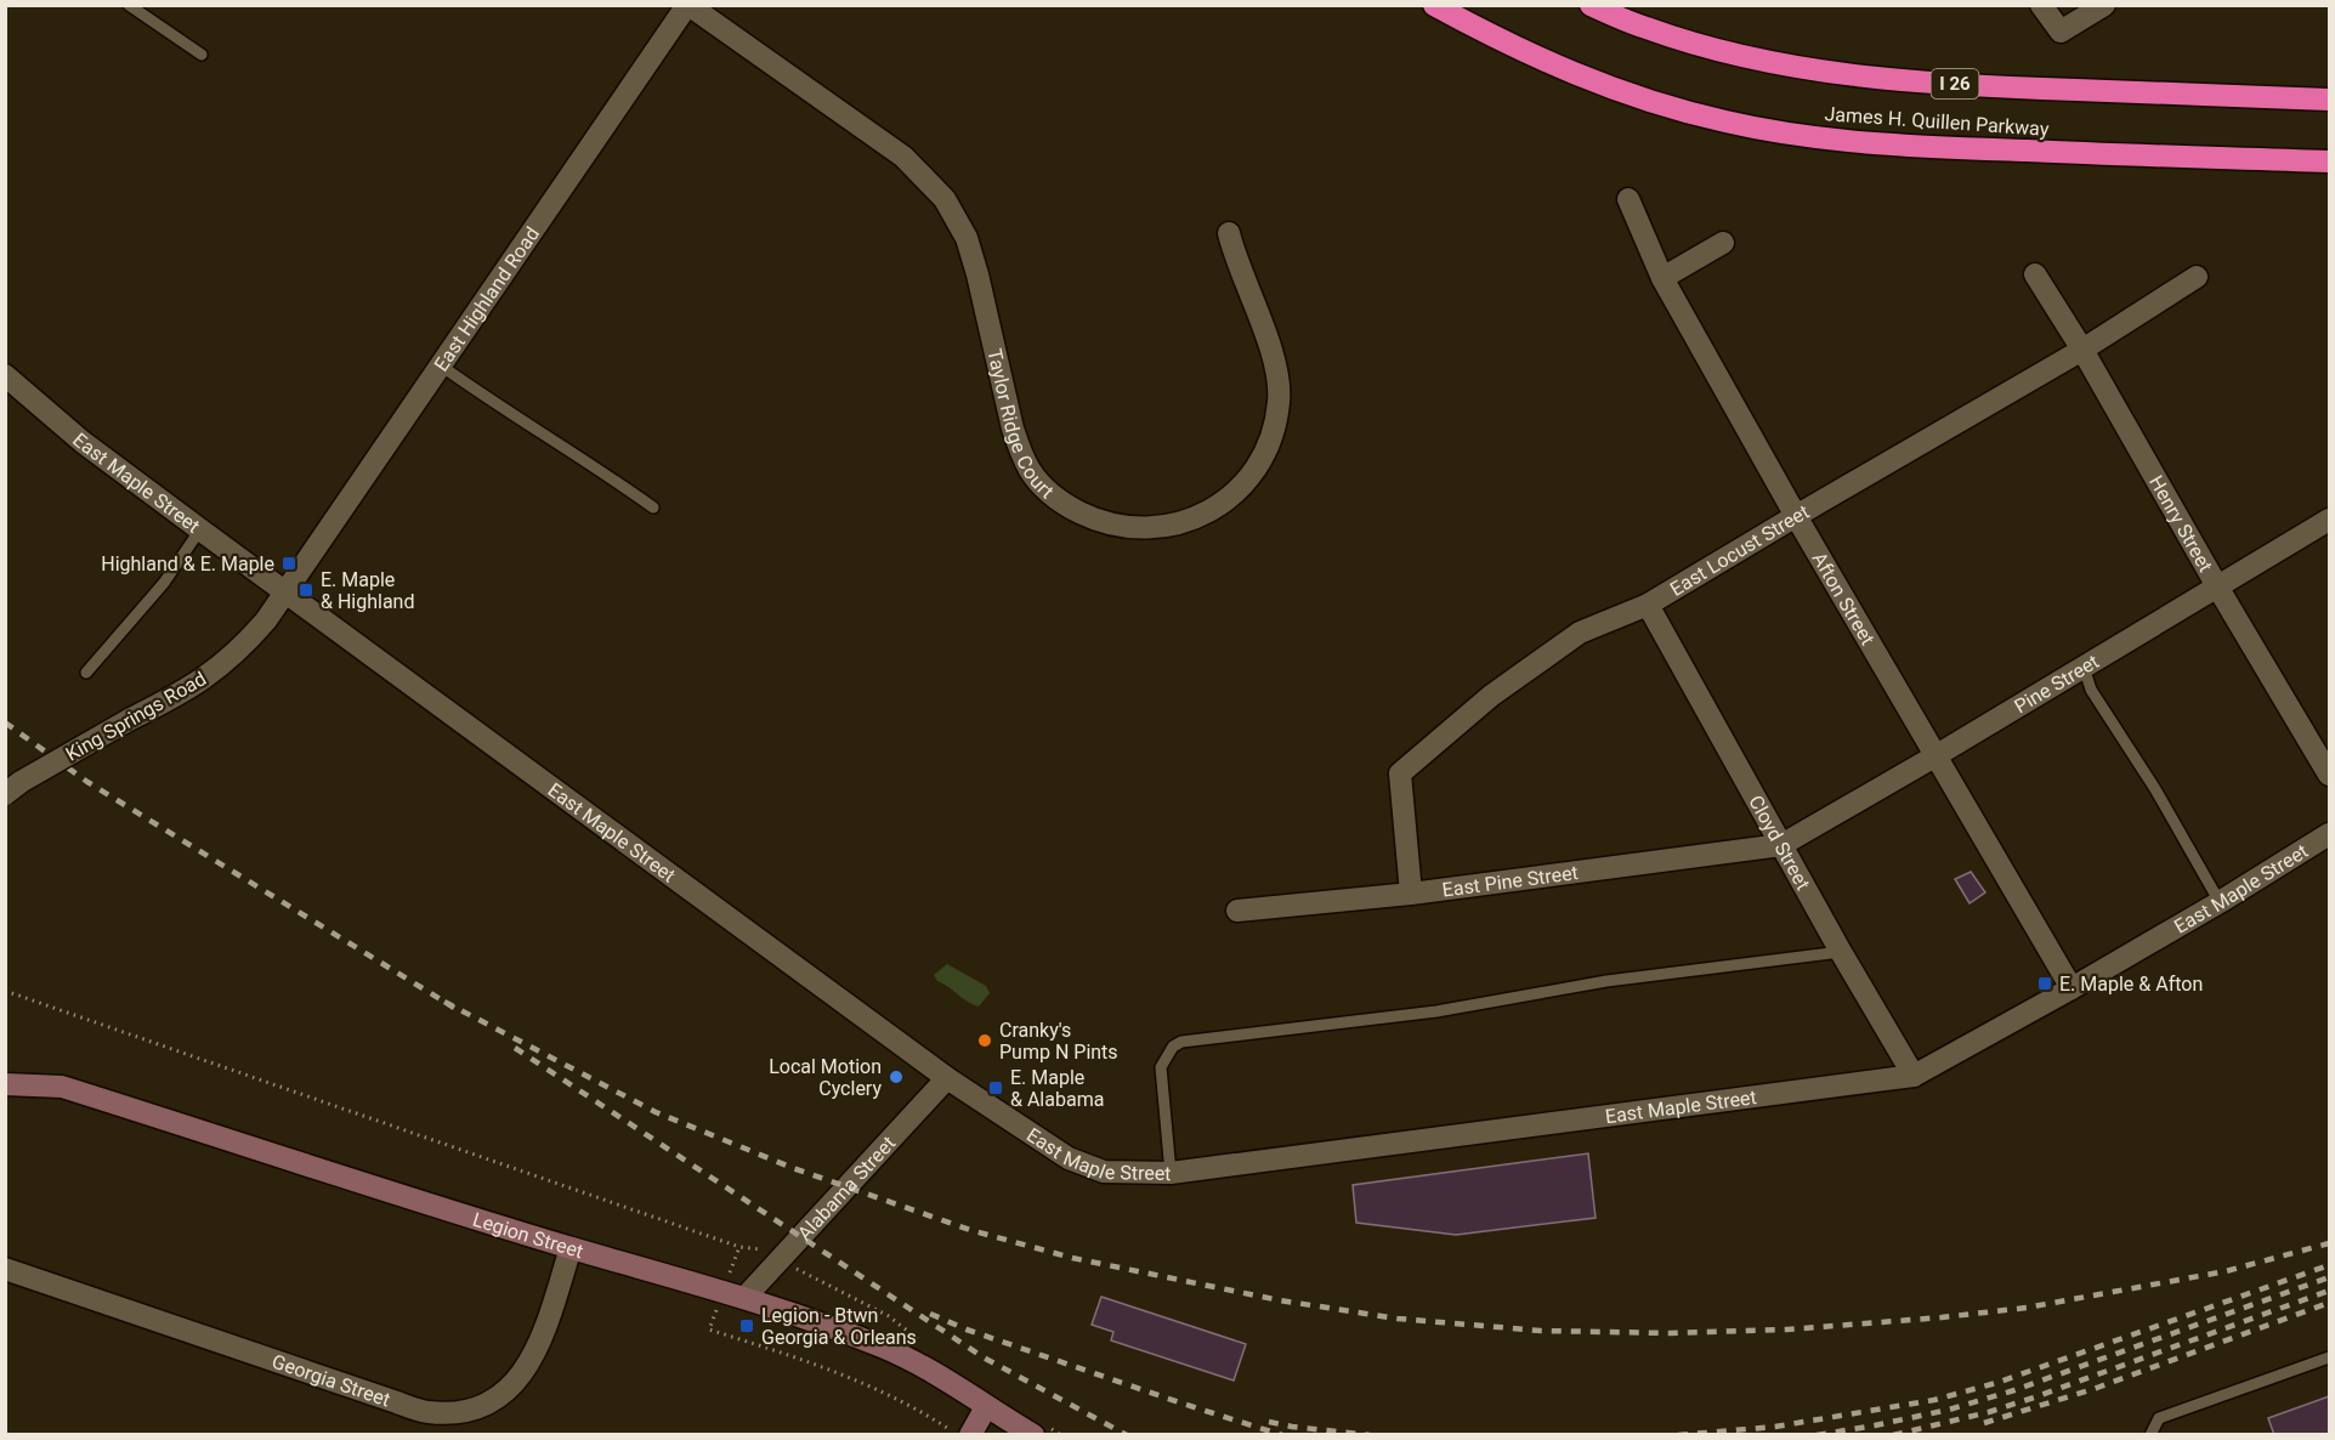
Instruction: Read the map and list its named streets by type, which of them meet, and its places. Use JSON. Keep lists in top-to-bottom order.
{
  "streets": {
    "highway": ["I 26", "James H. Quillen Parkway"],
    "main road": ["Legion Street"],
    "street": [
      "East Highland Road",
      "Taylor Ridge Court",
      "East Maple Street",
      "Henry Street",
      "East Locust Street",
      "Afton Street",
      "Pine Street",
      "King Springs Road",
      "Cloyd Street",
      "East Pine Street",
      "Alabama Street",
      "Georgia Street"
    ]
  },
  "crossings": [
    ["East Highland Road", "Taylor Ridge Court"],
    ["East Highland Road", "East Maple Street"],
    ["East Highland Road", "King Springs Road"],
    ["East Maple Street", "Afton Street"],
    ["East Maple Street", "King Springs Road"],
    ["East Maple Street", "Cloyd Street"],
    ["East Maple Street", "Alabama Street"],
    ["Henry Street", "East Locust Street"],
    ["Henry Street", "Pine Street"],
    ["East Locust Street", "Afton Street"],
    ["East Locust Street", "Cloyd Street"],
    ["East Locust Street", "East Pine Street"],
    ["Afton Street", "Pine Street"],
    ["Pine Street", "Cloyd Street"],
    ["Pine Street", "East Pine Street"],
    ["Cloyd Street", "East Pine Street"],
    ["Alabama Street", "Legion Street"],
    ["Legion Street", "Georgia Street"]
  ],
  "places": {
    "transit": [
      "Highland & E. Maple",
      "E. Maple & Highland",
      "E. Maple & Afton",
      "E. Maple & Alabama",
      "Legion - Btwn Georgia & Orleans"
    ],
    "other": ["Cranky's Pump N Pints", "Local Motion Cyclery"]
  }
}
